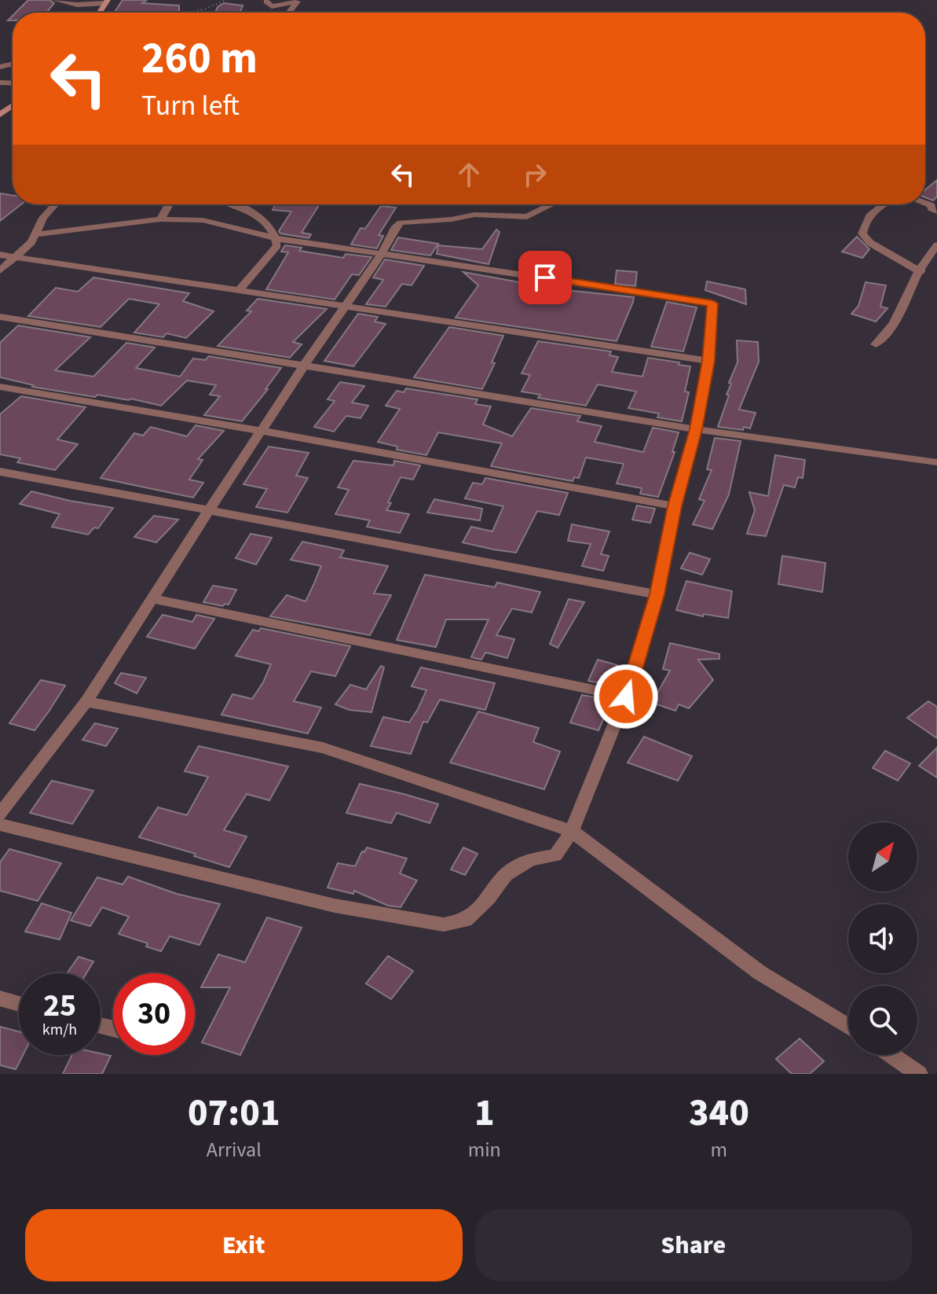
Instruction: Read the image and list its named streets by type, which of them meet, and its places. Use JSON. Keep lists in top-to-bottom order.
{
  "north": "top right",
  "page": {
    "turn": ["260 m", "Turn left"],
    "speed": "25 km/h",
    "limit": "30",
    "eta": [
      "07:01",
      "Arrival",
      "1",
      "min",
      "340",
      "m"
    ],
    "buttons": ["Exit", "Share"]
  }
}
